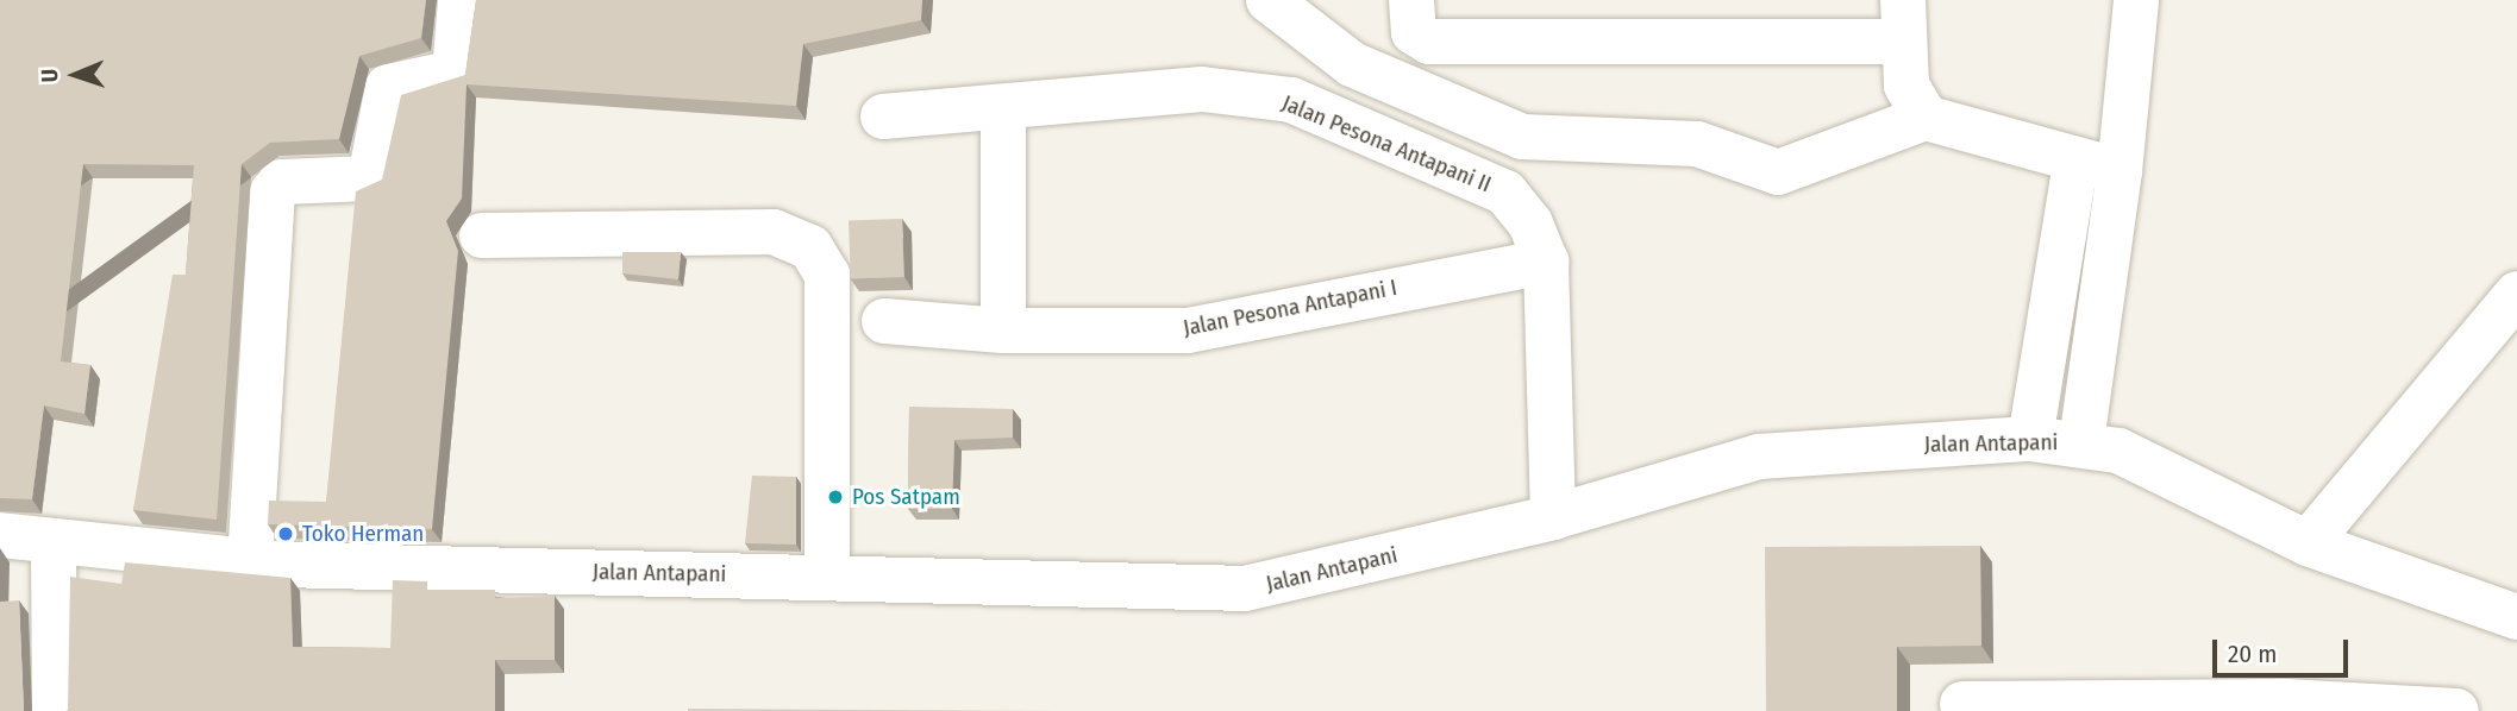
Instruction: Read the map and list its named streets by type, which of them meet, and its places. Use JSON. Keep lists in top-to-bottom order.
{
  "streets": {
    "street": ["Jalan Pesona Antapani II", "Jalan Pesona Antapani I", "Jalan Antapani"]
  },
  "crossings": [
    ["Jalan Pesona Antapani II", "Jalan Pesona Antapani I"],
    ["Jalan Pesona Antapani II", "Jalan Antapani"]
  ],
  "places": ["Pos Satpam", "Toko Herman"],
  "scale_bar": "20 m",
  "north": "left"
}
